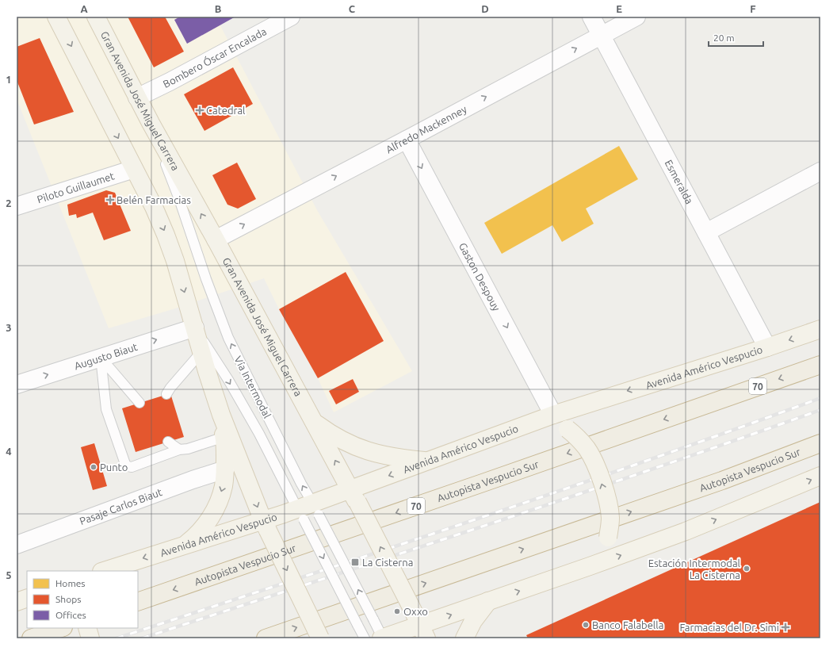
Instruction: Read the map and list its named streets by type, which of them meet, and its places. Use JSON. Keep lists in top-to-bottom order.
{
  "streets": {
    "highway": ["70", "Autopista Vespucio Sur"],
    "main road": ["Gran Avenida José Miguel Carrera", "Avenida Américo Vespucio"],
    "street": [
      "Bombero Óscar Encalada",
      "Alfredo Mackenney",
      "Esmeralda",
      "Piloto Guillaumet",
      "Gaston Despouy",
      "Augusto Biaut",
      "Pasaje Carlos Biaut"
    ],
    "lane": ["Vía Intermodal"]
  },
  "crossings": [
    ["Bombero Óscar Encalada", "Gran Avenida José Miguel Carrera"],
    ["Gran Avenida José Miguel Carrera", "Alfredo Mackenney"],
    ["Gran Avenida José Miguel Carrera", "Avenida Américo Vespucio"],
    ["Gran Avenida José Miguel Carrera", "Vía Intermodal"],
    ["Alfredo Mackenney", "Esmeralda"],
    ["Alfredo Mackenney", "Gaston Despouy"],
    ["Esmeralda", "Avenida Américo Vespucio"],
    ["Gaston Despouy", "Avenida Américo Vespucio"],
    ["Augusto Biaut", "Vía Intermodal"],
    ["Avenida Américo Vespucio", "Vía Intermodal"]
  ],
  "one_way": ["Alfredo Mackenney", "Gaston Despouy", "Augusto Biaut"],
  "places": {
    "health": ["Catedral", "Belén Farmacias", "Farmacias del Dr. Simi"],
    "other": [
      "Punto",
      "Estación Intermodal La Cisterna",
      "Oxxo",
      "Banco Falabella"
    ],
    "transit": ["La Cisterna"]
  },
  "legend": ["Homes", "Shops", "Offices"],
  "scale_bar": "20 m",
  "grid": {
    "columns": [
      "A",
      "B",
      "C",
      "D",
      "E",
      "F"
    ],
    "rows": [
      "1",
      "2",
      "3",
      "4",
      "5"
    ]
  }
}
